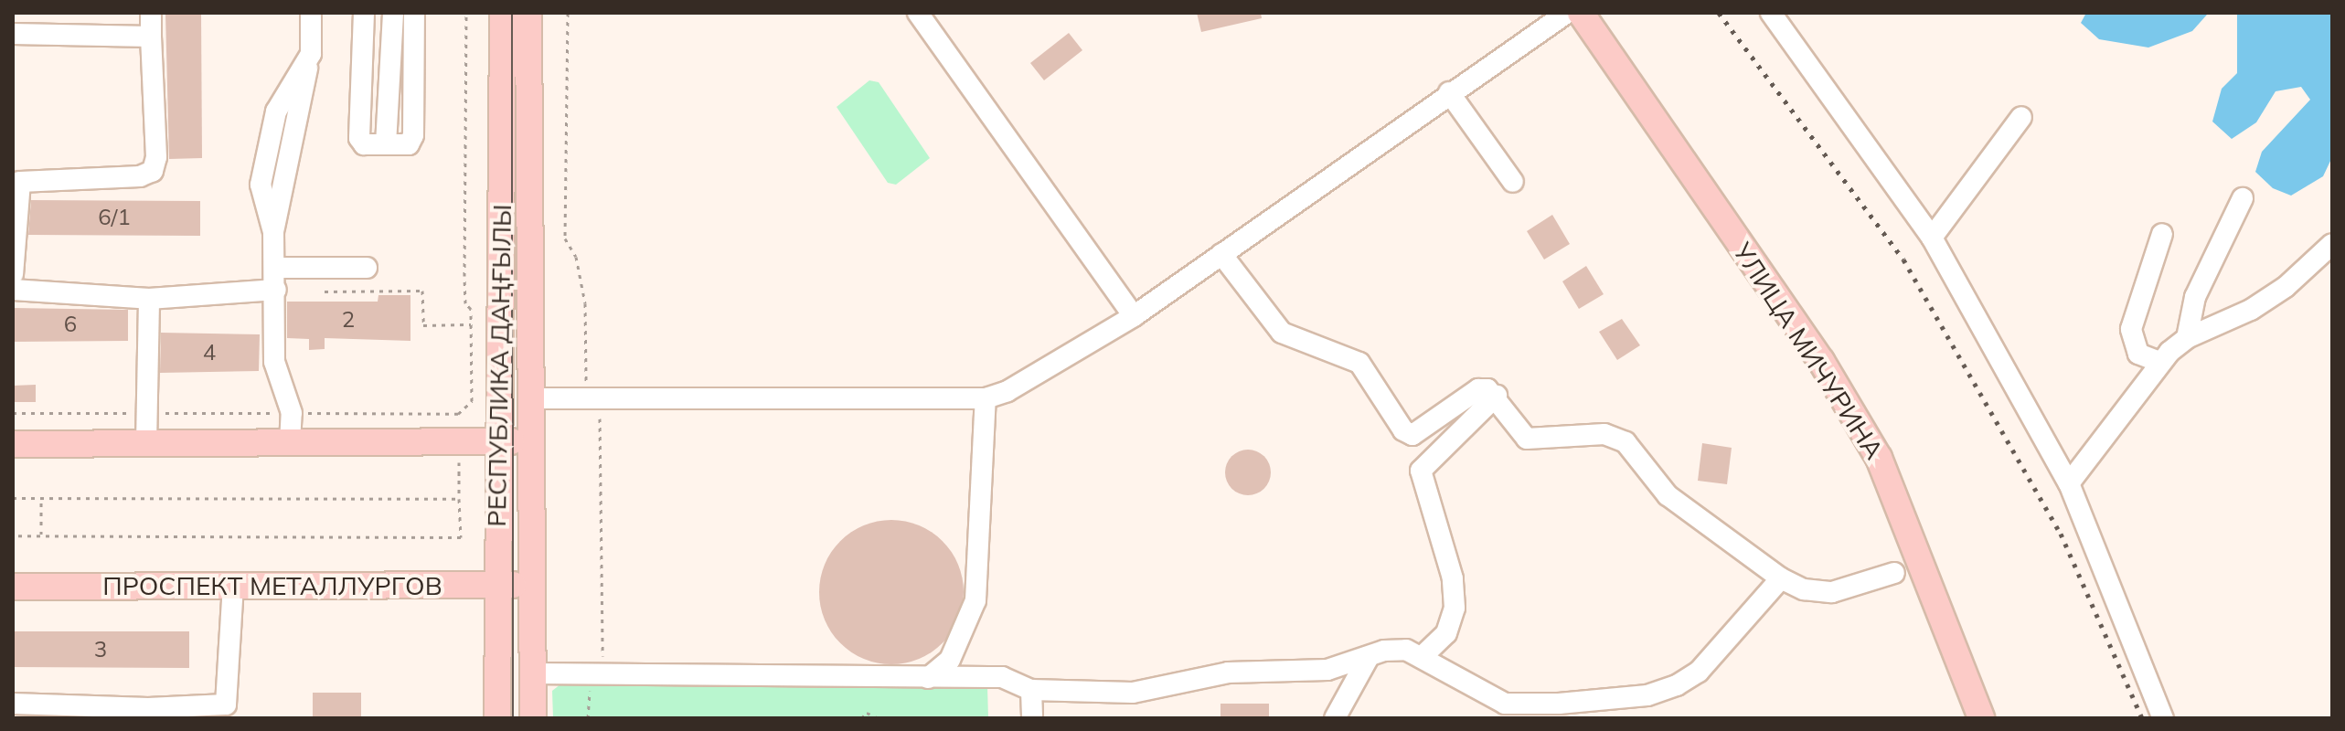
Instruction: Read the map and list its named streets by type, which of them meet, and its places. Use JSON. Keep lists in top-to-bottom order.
{
  "streets": {
    "main road": ["УЛИЦА МИЧУРИНА", "РЕСПУБЛИКА ДАҢҒЫЛЫ", "ПРОСПЕКТ МЕТАЛЛУРГОВ"]
  },
  "crossings": [
    ["РЕСПУБЛИКА ДАҢҒЫЛЫ", "ПРОСПЕКТ МЕТАЛЛУРГОВ"]
  ],
  "house_numbers": [
    "6/1",
    "2",
    "6",
    "4",
    "3"
  ]
}
